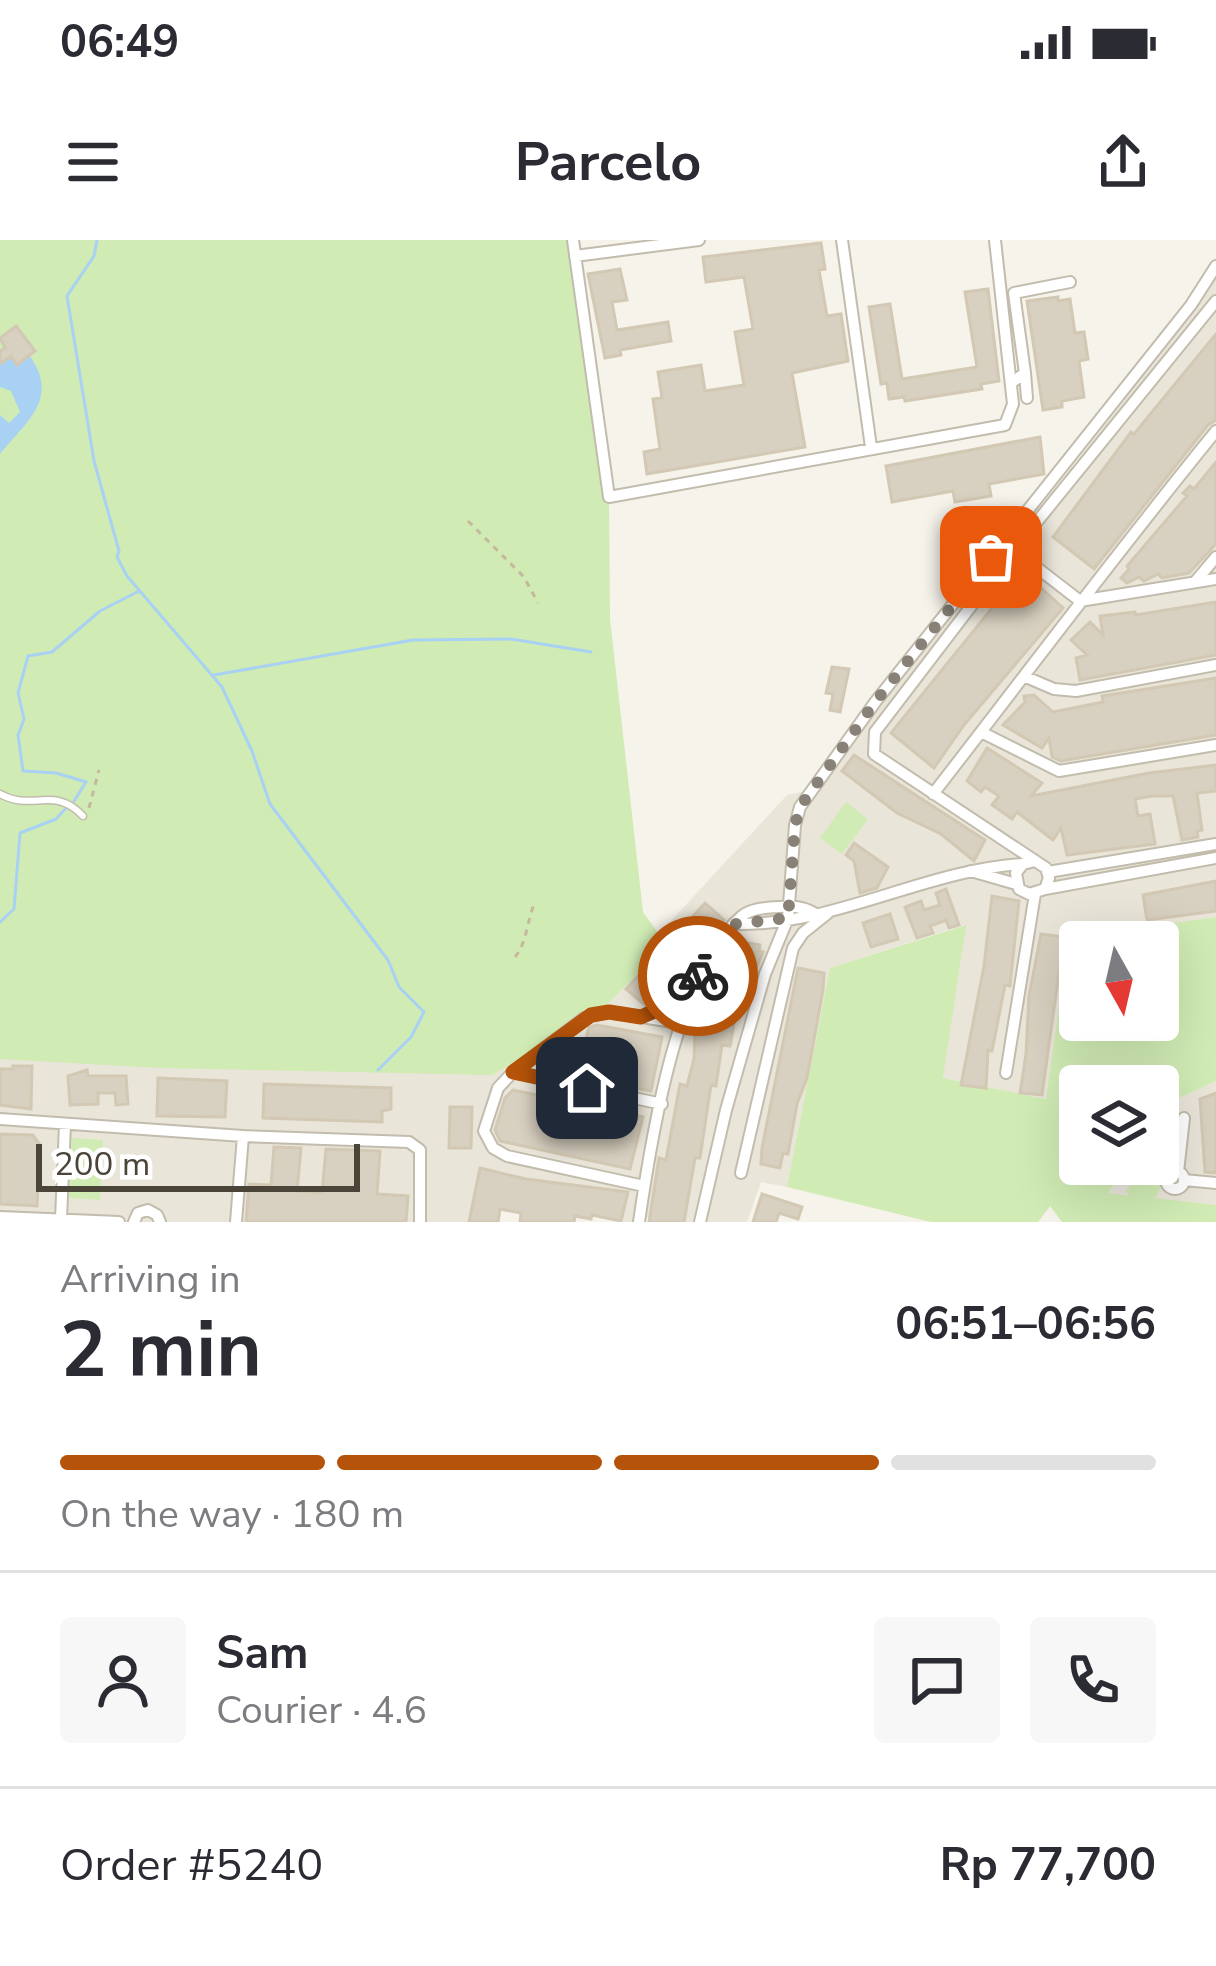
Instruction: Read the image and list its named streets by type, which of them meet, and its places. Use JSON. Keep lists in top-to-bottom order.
{
  "scale_bar": "200 m",
  "north": "bottom",
  "page": {
    "status": "06:49",
    "header": "Parcelo",
    "scale": "200 m",
    "heading": ["2 min", "Arriving in", "06:51–06:56"],
    "panel": [
      "Sam",
      "Courier · 4.6",
      "Order #5240",
      "Rp 77,700"
    ],
    "bar": "On the way · 180 m"
  }
}
